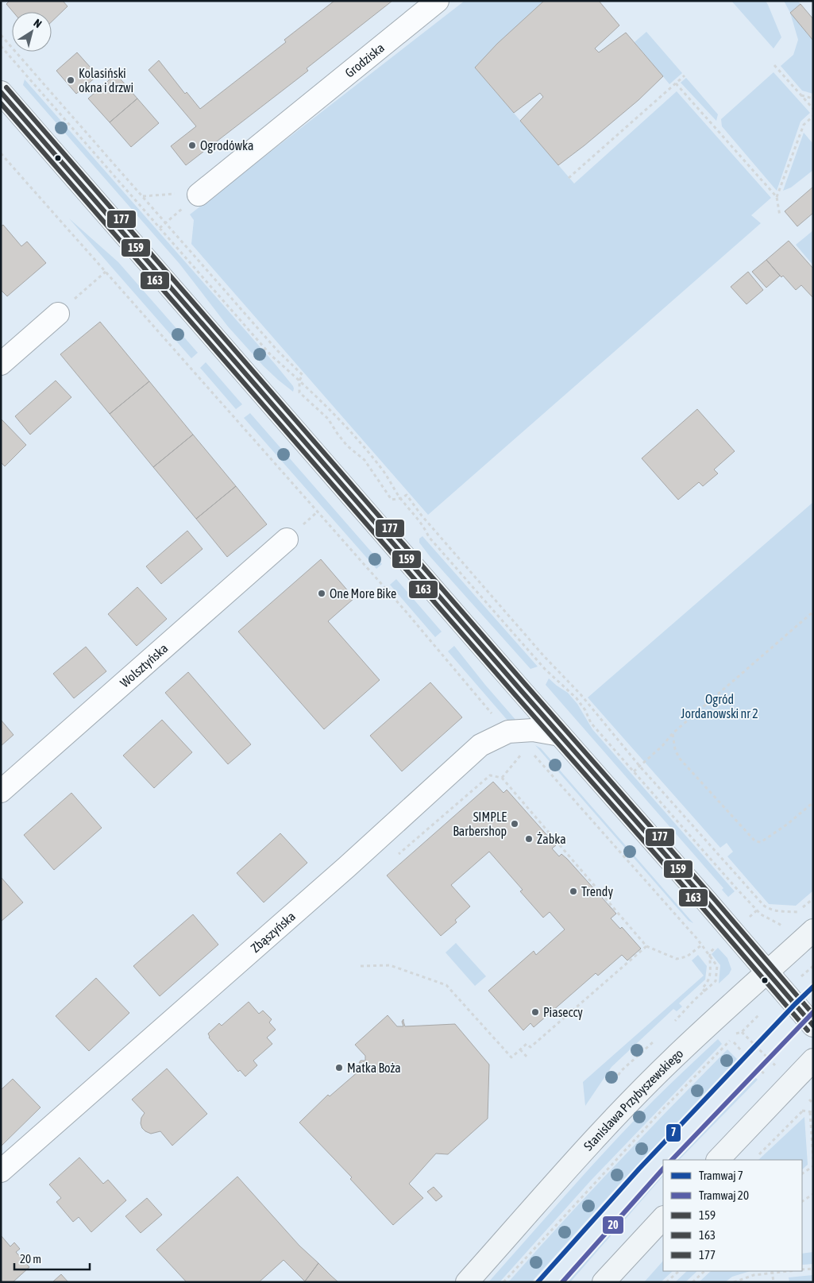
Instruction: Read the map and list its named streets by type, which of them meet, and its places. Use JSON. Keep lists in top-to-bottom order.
{
  "streets": {
    "main road": ["Stanisława Przybyszewskiego"],
    "street": ["Grodziska", "Wolsztyńska", "Zbąszyńska"]
  },
  "parks": ["Ogród Jordanowski nr 2"],
  "places": [
    "Kolasiński okna i drzwi",
    "Ogrodówka",
    "One More Bike",
    "SIMPLE Barbershop",
    "Żabka",
    "Trendy",
    "Piaseccy",
    "Matka Boża"
  ],
  "lines": [
    "transit line 177",
    "transit line 159",
    "transit line 163",
    "tram line 7",
    "tram line 20"
  ],
  "legend": [
    "Tramwaj 7",
    "Tramwaj 20",
    "159",
    "163",
    "177"
  ],
  "scale_bar": "20 m",
  "north": "top right"
}
